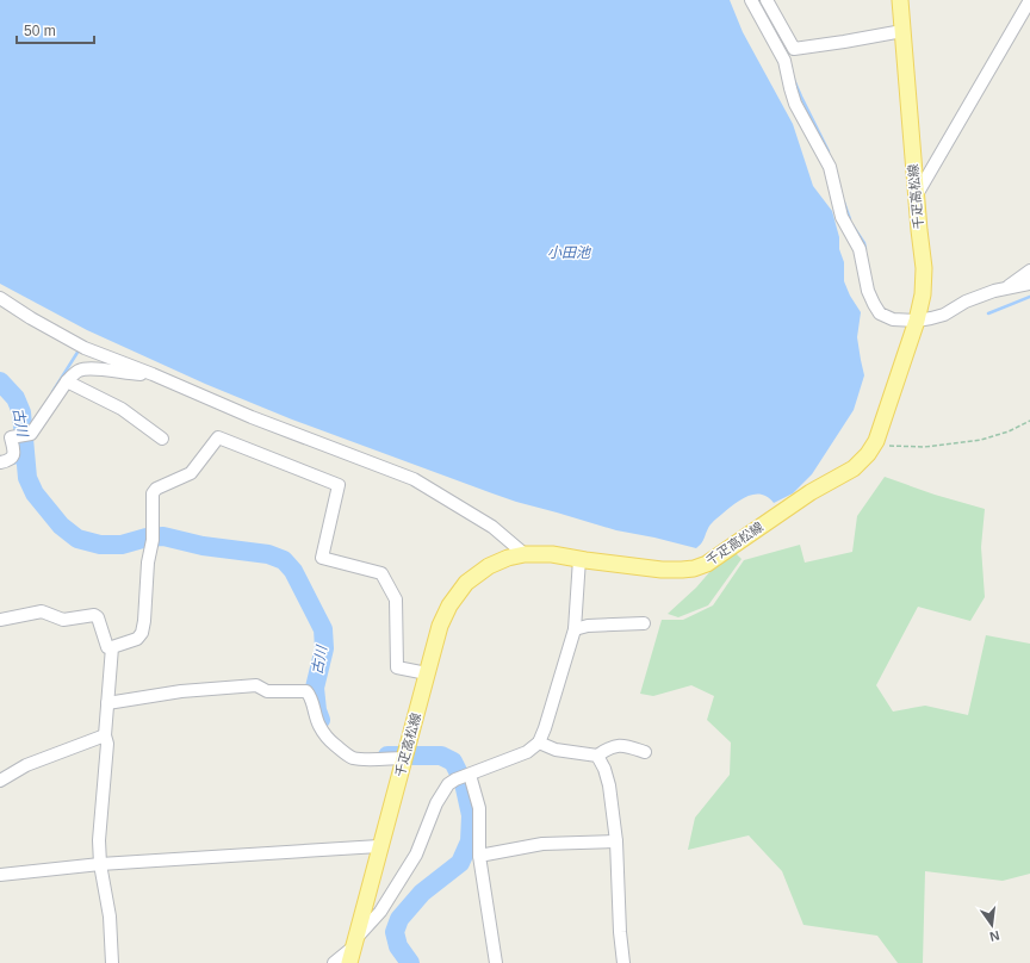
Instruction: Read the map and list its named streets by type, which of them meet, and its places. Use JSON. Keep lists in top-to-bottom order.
{
  "streets": {
    "main road": ["千疋高松線"]
  },
  "water": ["小田池", "古川"],
  "scale_bar": "50 m",
  "north": "bottom"
}
